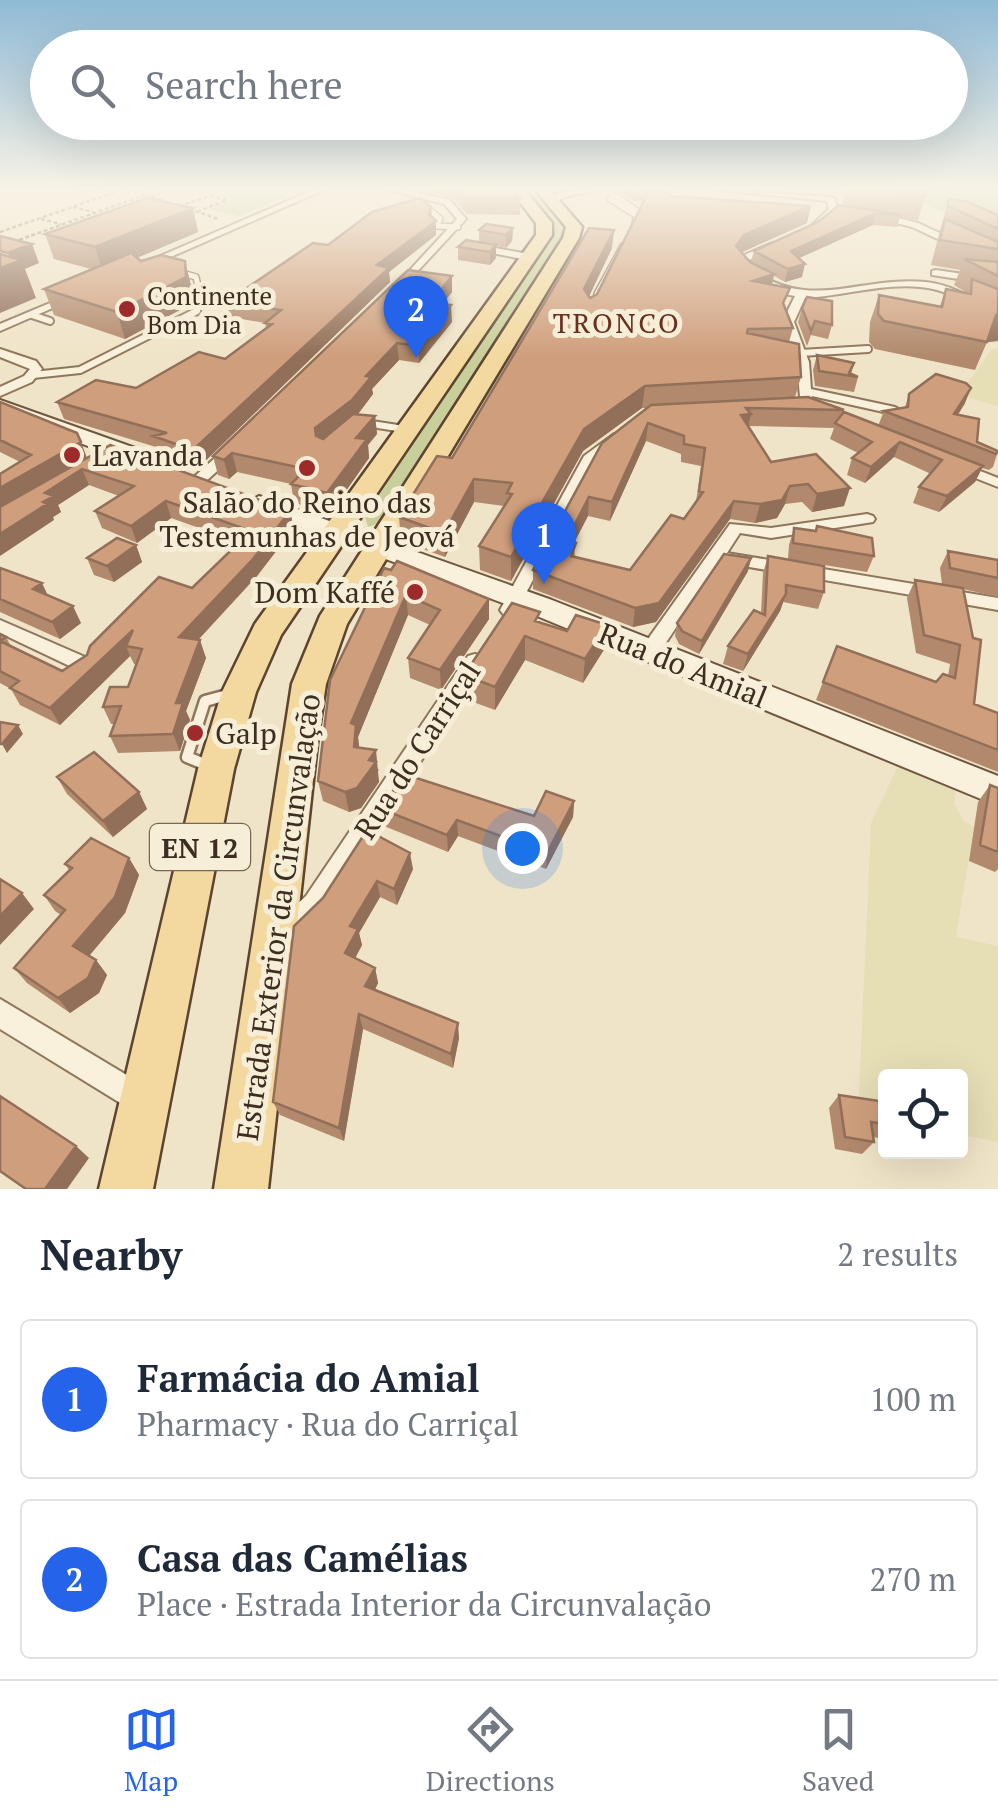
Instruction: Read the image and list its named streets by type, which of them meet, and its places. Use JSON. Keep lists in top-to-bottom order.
{
  "streets": {
    "main road": ["Rua do Amial", "EN 12", "Estrada Exterior da Circunvalação"],
    "street": ["Rua do Carriçal"]
  },
  "crossings": [
    ["Rua do Amial", "Rua do Carriçal"],
    ["Rua do Amial", "EN 12"],
    ["Rua do Amial", "Estrada Exterior da Circunvalação"],
    ["Rua do Carriçal", "Estrada Exterior da Circunvalação"]
  ],
  "districts": ["TRONCO"],
  "places": [
    "Continente Bom Dia",
    "Lavanda",
    "Salão do Reino das Testemunhas de Jeová",
    "Dom Kaffé",
    "Galp"
  ],
  "page": {
    "search": "Search here",
    "pins": ["2", "1"],
    "heading": ["Nearby", "2 results"],
    "list": [
      {
        "mark": "1",
        "name": "Farmácia do Amial",
        "note": "Pharmacy · Rua do Carriçal",
        "value": "100 m"
      },
      {
        "mark": "2",
        "name": "Casa das Camélias",
        "note": "Place · Estrada Interior da Circunvalação",
        "value": "270 m"
      }
    ],
    "nav": ["Map", "Directions", "Saved"]
  }
}
